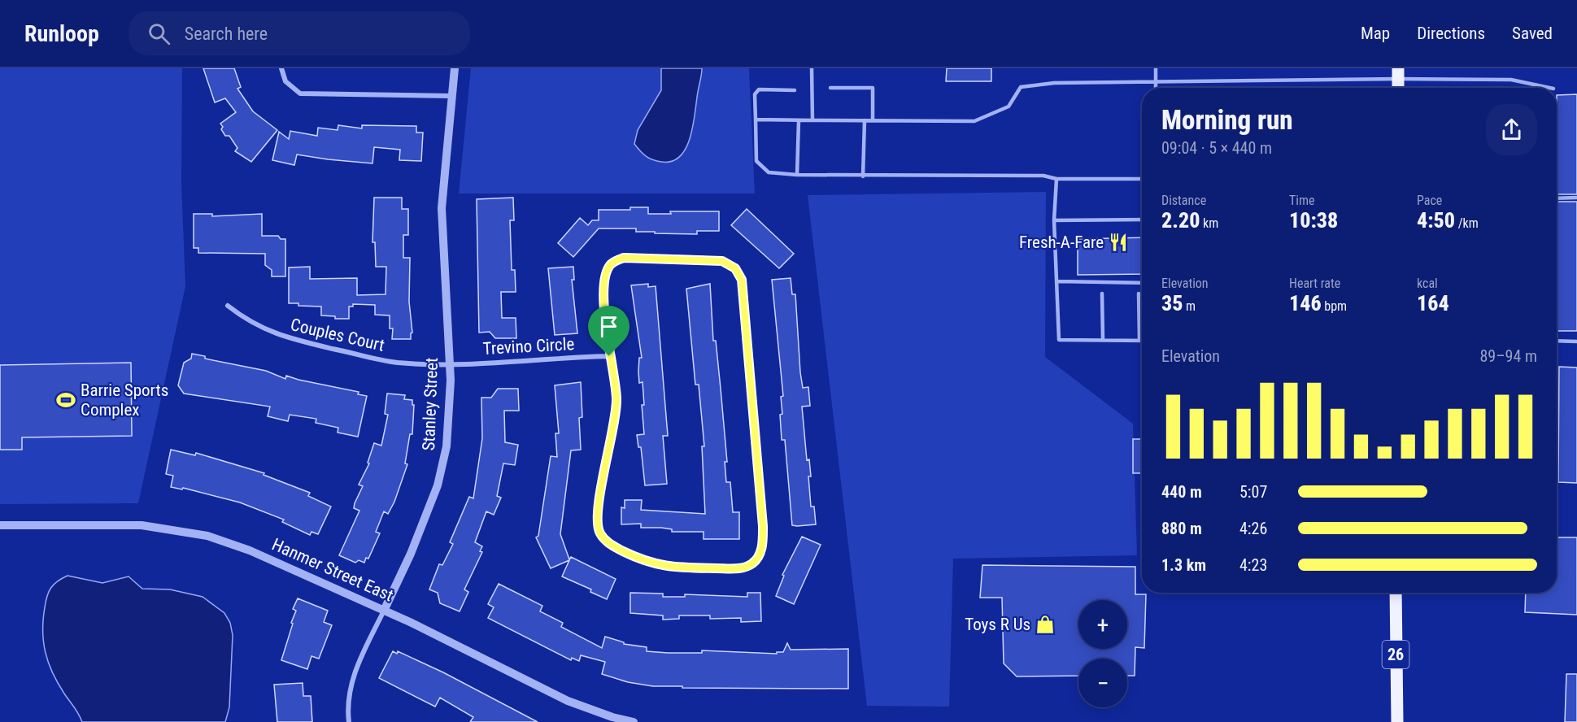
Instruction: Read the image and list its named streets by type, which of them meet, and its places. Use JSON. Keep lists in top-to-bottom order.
{
  "streets": {
    "main road": ["26"],
    "street": [
      "Couples Court",
      "Trevino Circle",
      "Stanley Street",
      "Hanmer Street East"
    ]
  },
  "crossings": [
    ["Couples Court", "Trevino Circle"],
    ["Couples Court", "Stanley Street"],
    ["Trevino Circle", "Stanley Street"],
    ["Stanley Street", "Hanmer Street East"]
  ],
  "places": {
    "restaurant": ["Fresh-A-Fare"],
    "sports": ["Barrie Sports Complex"],
    "shop": ["Toys R Us"]
  },
  "page": {
    "header": "Runloop",
    "search": "Search here",
    "nav": ["Map", "Directions", "Saved"],
    "heading": ["Morning run", "09:04 · 5 × 440 m"],
    "stats": [
      ["Distance", "2.20 km"],
      ["Time", "10:38"],
      ["Pace", "4:50 /km"],
      ["Elevation", "35 m"],
      ["Heart rate", "146 bpm"],
      ["kcal", "164"]
    ],
    "chart": ["Elevation", "89–94 m"],
    "list": [
      {
        "name": "440 m",
        "note": "5:07"
      },
      {
        "name": "880 m",
        "note": "4:26"
      },
      {
        "name": "1.3 km",
        "note": "4:23"
      }
    ],
    "map_buttons": ["+", "−"]
  }
}
